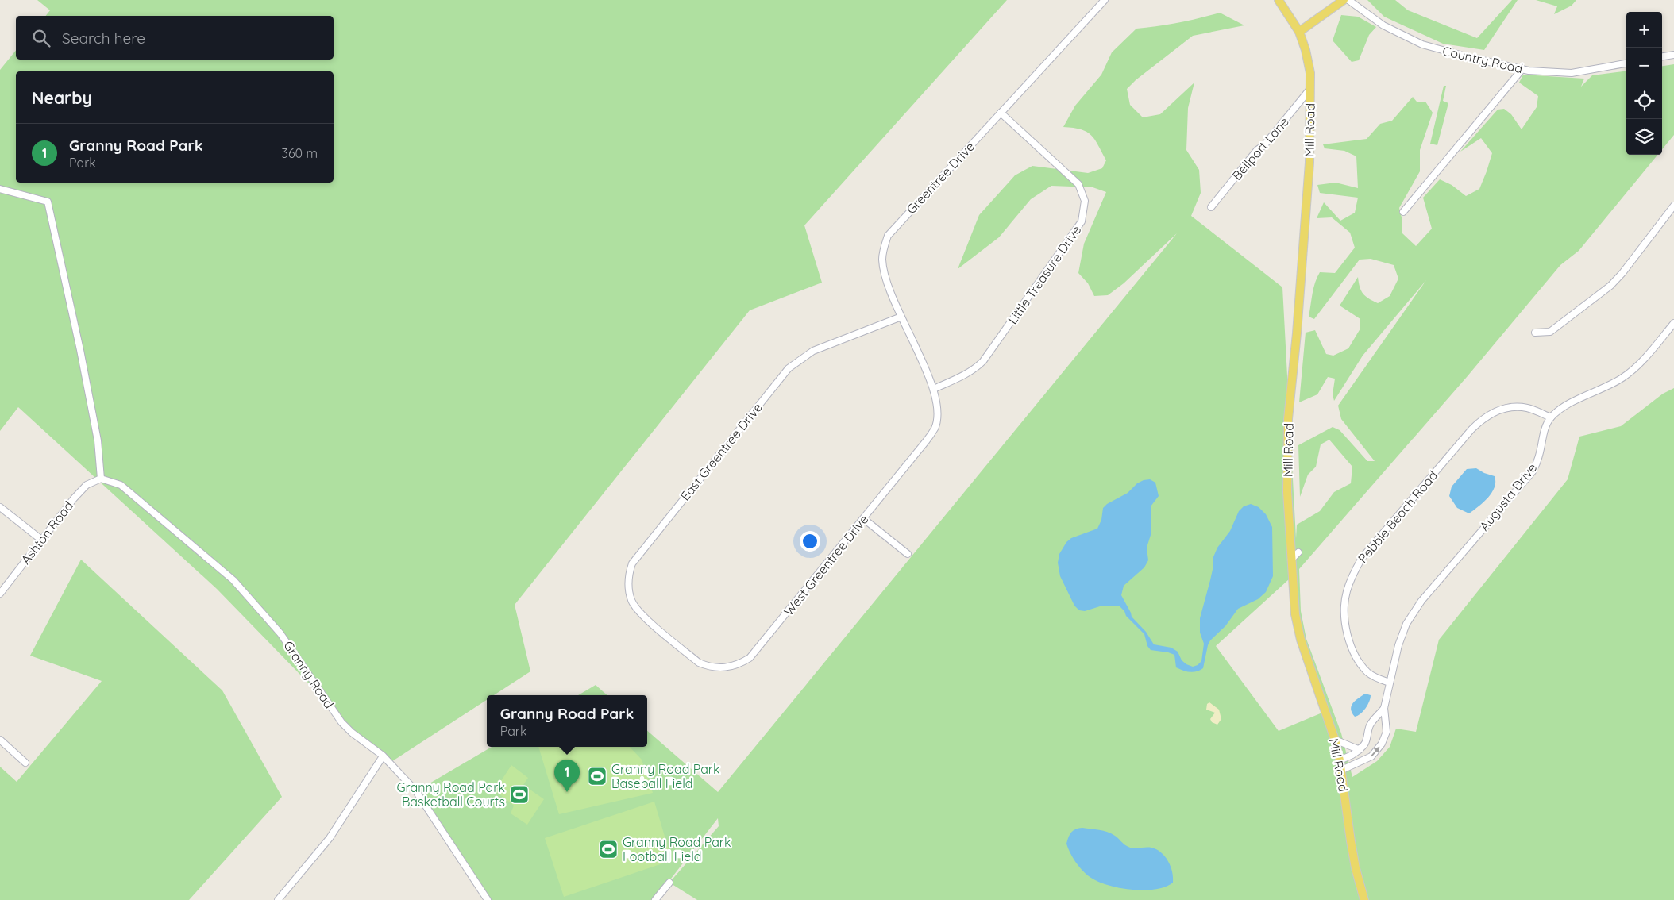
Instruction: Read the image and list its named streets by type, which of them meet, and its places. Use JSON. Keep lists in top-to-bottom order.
{
  "streets": {
    "main road": ["Mill Road"],
    "street": [
      "Country Road",
      "Bellport Lane",
      "Greentree Drive",
      "Little Treasure Drive",
      "East Greentree Drive",
      "Augusta Drive",
      "Pebble Beach Road",
      "Ashton Road",
      "West Greentree Drive",
      "Granny Road"
    ]
  },
  "crossings": [
    ["Mill Road", "Bellport Lane"],
    ["Mill Road", "Augusta Drive"],
    ["Greentree Drive", "Little Treasure Drive"],
    ["Greentree Drive", "East Greentree Drive"],
    ["Greentree Drive", "West Greentree Drive"],
    ["Little Treasure Drive", "West Greentree Drive"],
    ["East Greentree Drive", "West Greentree Drive"],
    ["Augusta Drive", "Pebble Beach Road"],
    ["Ashton Road", "Granny Road"]
  ],
  "places": {
    "sports": ["Granny Road Park Baseball Field", "Granny Road Park Basketball Courts", "Granny Road Park Football Field"]
  },
  "page": {
    "map_buttons": ["+", "−"],
    "search": "Search here",
    "heading": "Nearby",
    "list": [
      {
        "mark": "1",
        "name": "Granny Road Park",
        "note": "Park",
        "value": "360 m"
      }
    ],
    "popup": ["Granny Road Park", "Park"],
    "pins": "1"
  }
}
